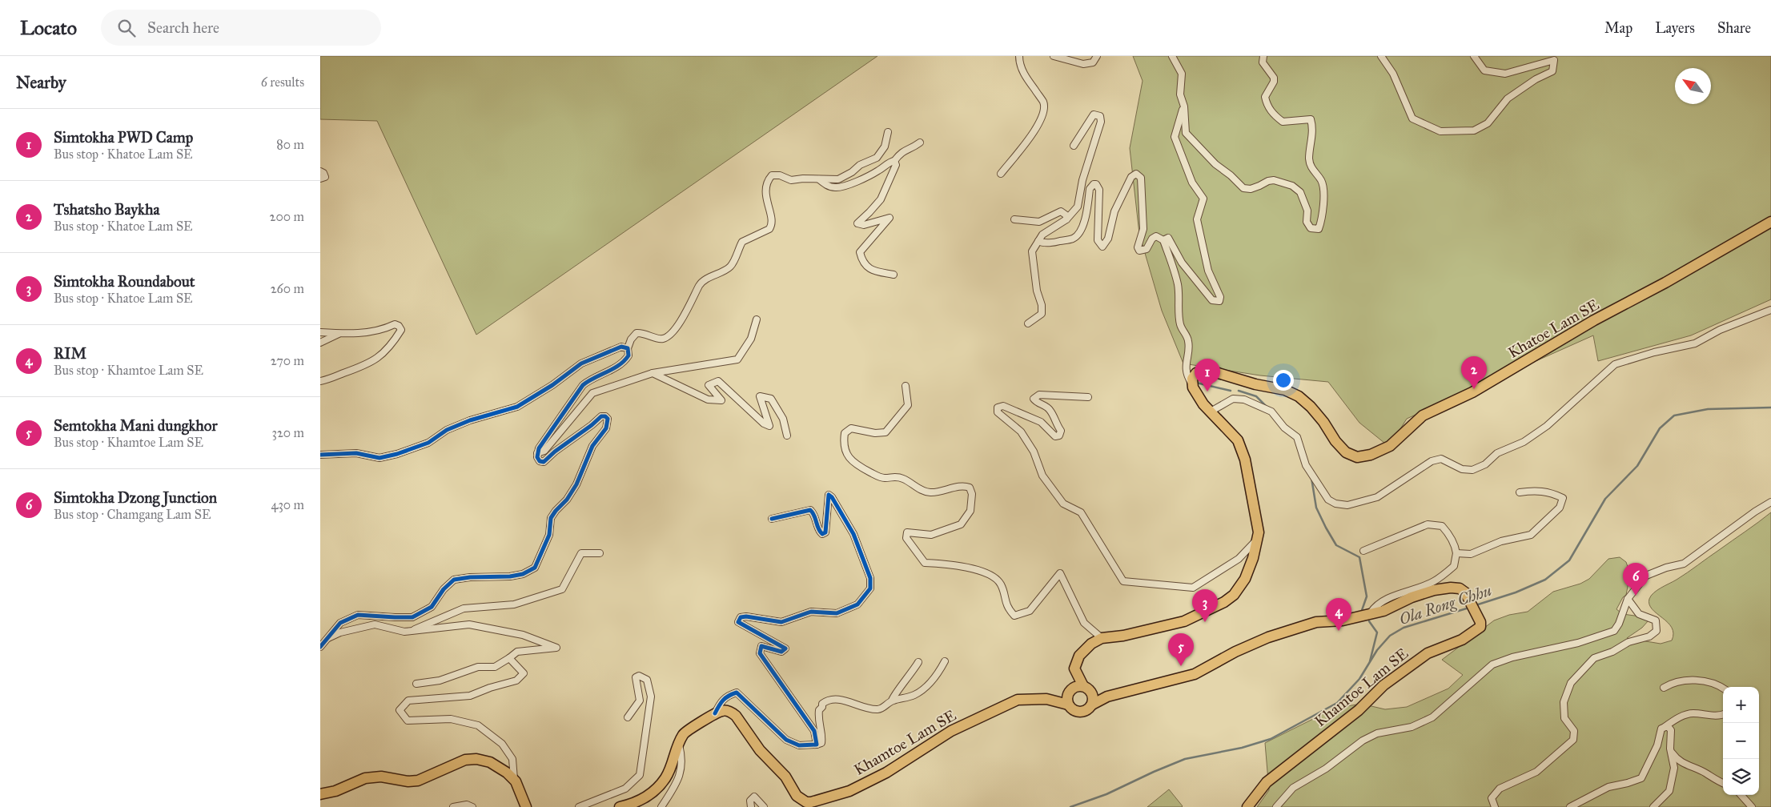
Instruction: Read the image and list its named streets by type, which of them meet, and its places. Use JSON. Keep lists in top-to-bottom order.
{
  "streets": {
    "main road": ["Khatoe Lam SE", "Khamtoe Lam SE"]
  },
  "water": ["Ola Rong Chhu"],
  "north": "top left",
  "page": {
    "header": "Locato",
    "search": "Search here",
    "nav": ["Map", "Layers", "Share"],
    "heading": ["Nearby", "6 results"],
    "list": [
      {
        "mark": "1",
        "name": "Simtokha PWD Camp",
        "note": "Bus stop · Khatoe Lam SE",
        "value": "80 m"
      },
      {
        "mark": "2",
        "name": "Tshatsho Baykha",
        "note": "Bus stop · Khatoe Lam SE",
        "value": "200 m"
      },
      {
        "mark": "3",
        "name": "Simtokha Roundabout",
        "note": "Bus stop · Khatoe Lam SE",
        "value": "260 m"
      },
      {
        "mark": "4",
        "name": "RIM",
        "note": "Bus stop · Khamtoe Lam SE",
        "value": "270 m"
      },
      {
        "mark": "5",
        "name": "Semtokha Mani dungkhor",
        "note": "Bus stop · Khamtoe Lam SE",
        "value": "320 m"
      },
      {
        "mark": "6",
        "name": "Simtokha Dzong Junction",
        "note": "Bus stop · Chamgang Lam SE",
        "value": "430 m"
      }
    ],
    "pins": [
      "2",
      "1",
      "6",
      "3",
      "4",
      "5"
    ],
    "map_buttons": ["+", "−"]
  }
}
